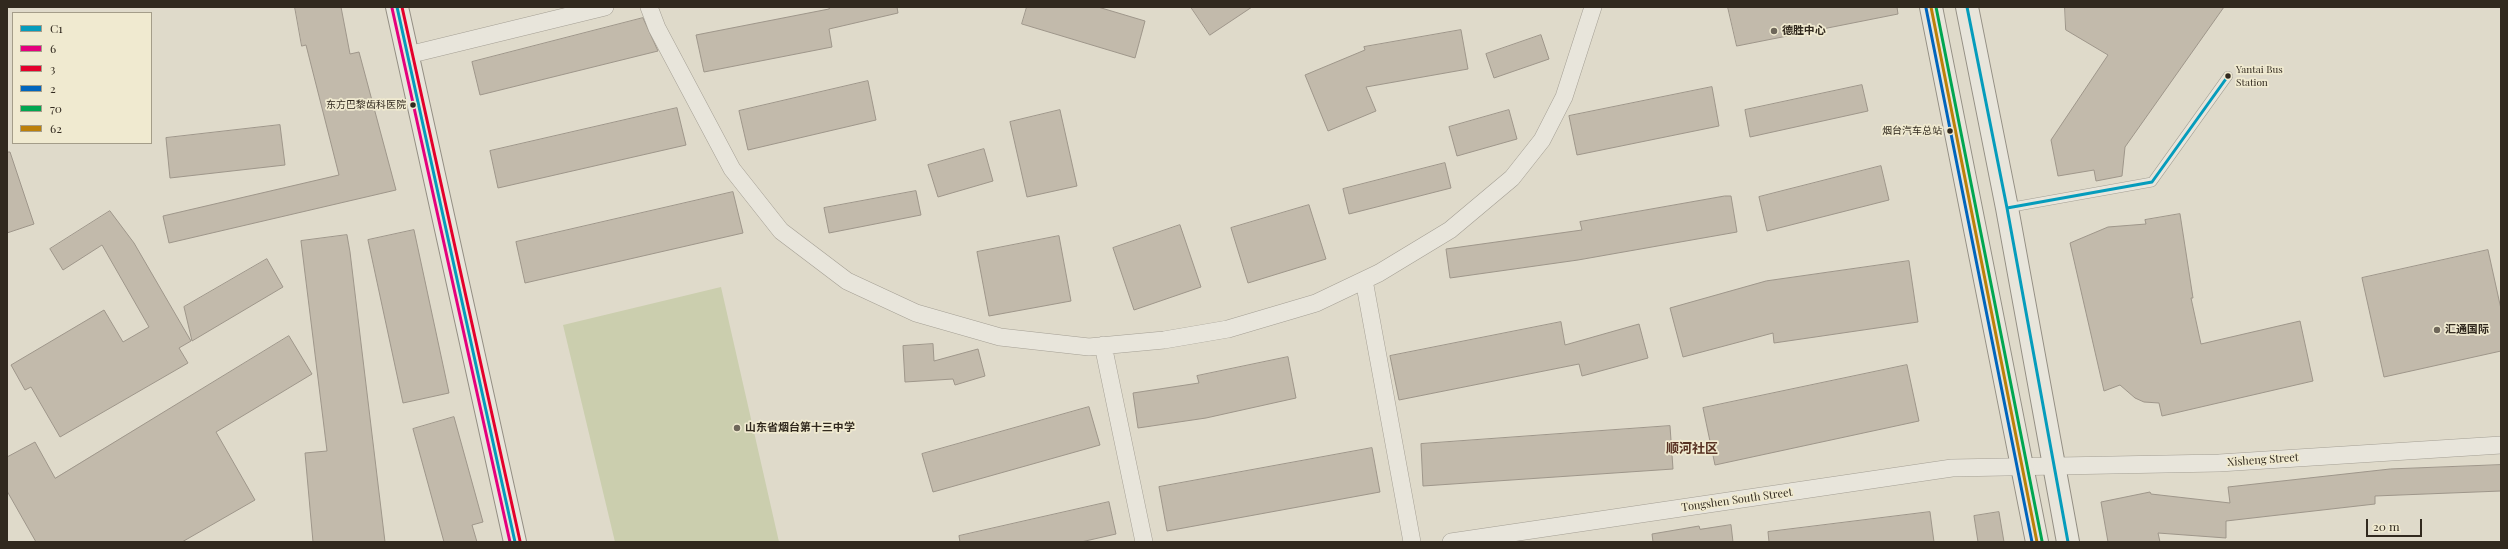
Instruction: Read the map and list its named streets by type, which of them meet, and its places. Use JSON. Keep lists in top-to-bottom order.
{
  "streets": {
    "street": ["Xisheng Street", "Tongshen South Street"]
  },
  "crossings": [
    ["Xisheng Street", "Tongshen South Street"]
  ],
  "districts": ["顺河社区"],
  "places": [
    "德胜中心",
    "Yantai Bus Station",
    "东方巴黎齿科医院",
    "烟台汽车总站",
    "汇通国际",
    "山东省烟台第十三中学"
  ],
  "lines": [
    "transit line C1",
    "transit line 3",
    "transit line 70",
    "transit line 62",
    "transit line 6",
    "transit line 2"
  ],
  "legend": [
    "C1",
    "6",
    "3",
    "2",
    "70",
    "62"
  ],
  "scale_bar": "20 m"
}
